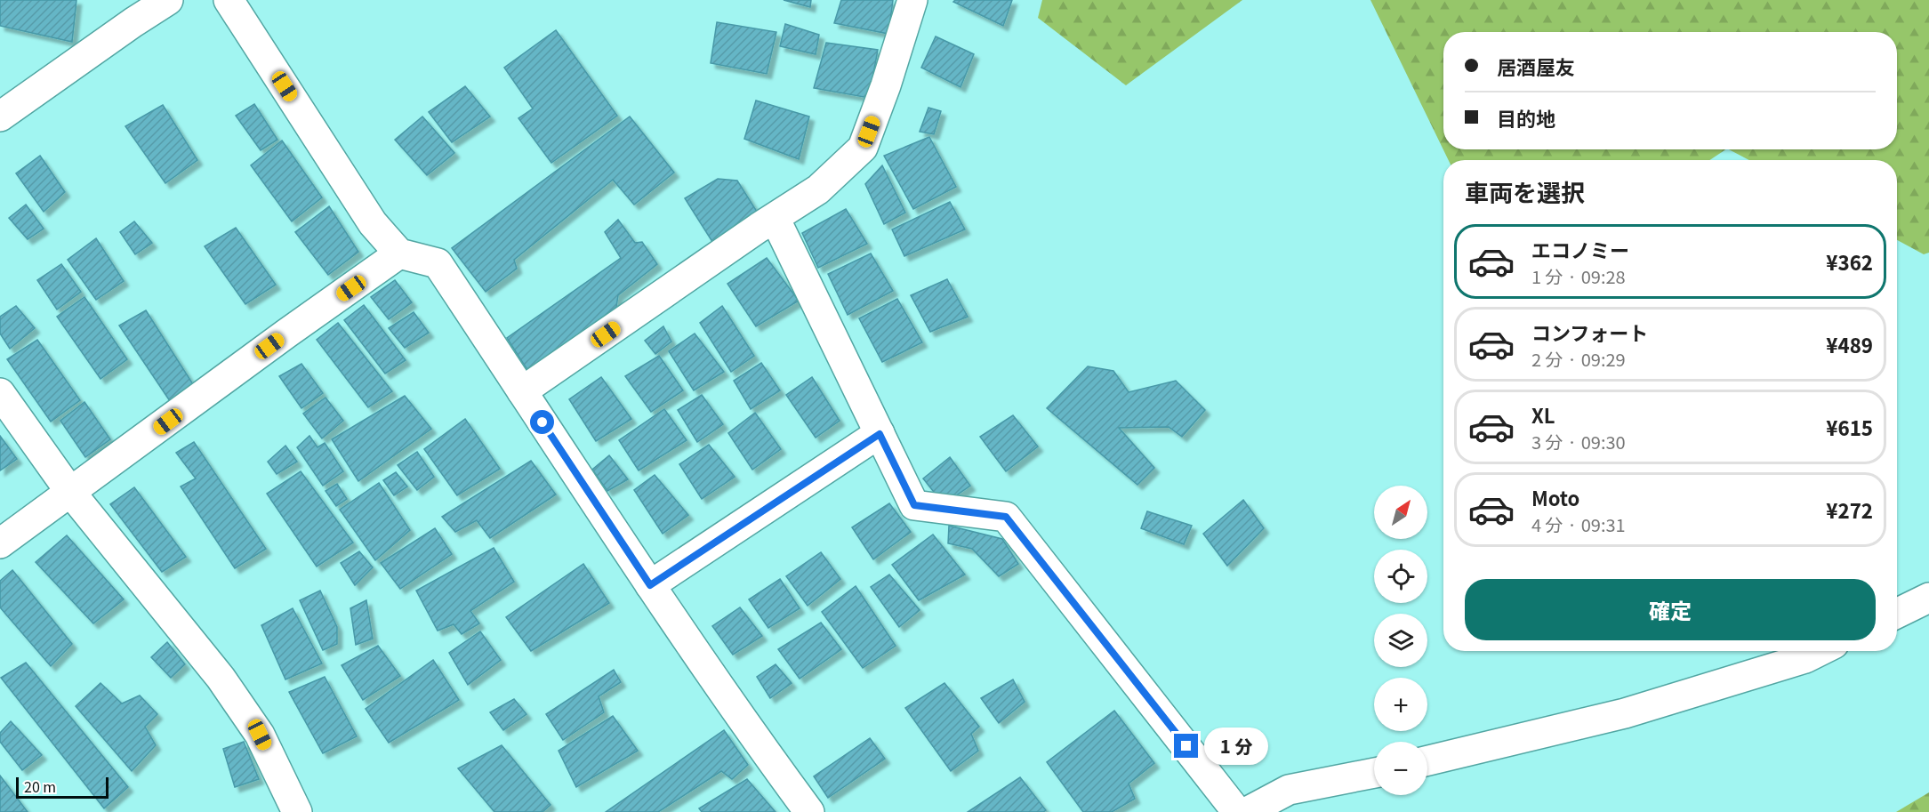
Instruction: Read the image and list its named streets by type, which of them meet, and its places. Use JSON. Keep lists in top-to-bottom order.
{
  "scale_bar": "20 m",
  "north": "top right",
  "page": {
    "banner": ["居酒屋友", "目的地"],
    "heading": "車両を選択",
    "list": [
      {
        "name": "エコノミー",
        "note": "1 分 · 09:28",
        "value": "¥362"
      },
      {
        "name": "コンフォート",
        "note": "2 分 · 09:29",
        "value": "¥489"
      },
      {
        "name": "XL",
        "note": "3 分 · 09:30",
        "value": "¥615"
      },
      {
        "name": "Moto",
        "note": "4 分 · 09:31",
        "value": "¥272"
      }
    ],
    "map_buttons": ["+", "−"],
    "buttons": "確定",
    "bubble": "1 分",
    "scale": "20 m"
  }
}
